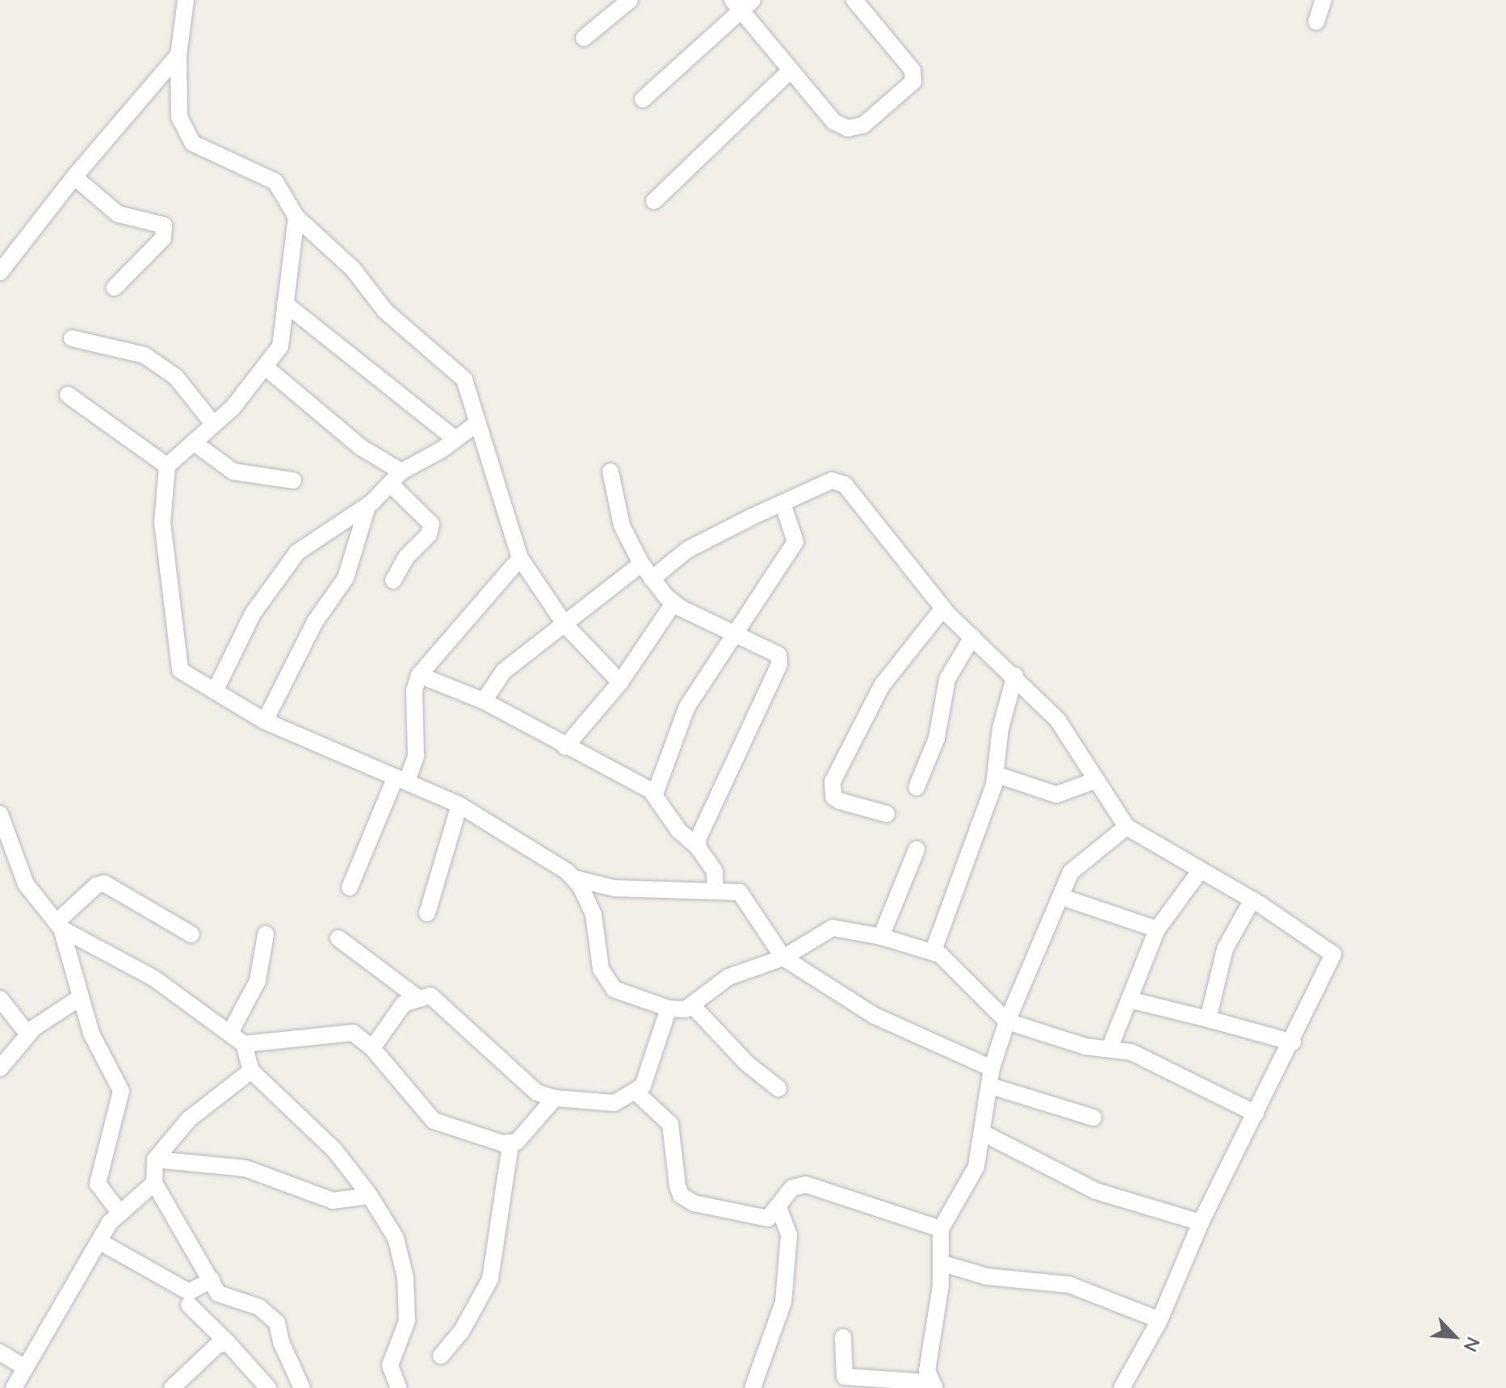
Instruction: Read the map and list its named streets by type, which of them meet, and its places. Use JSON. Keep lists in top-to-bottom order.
{
  "north": "bottom right"
}
